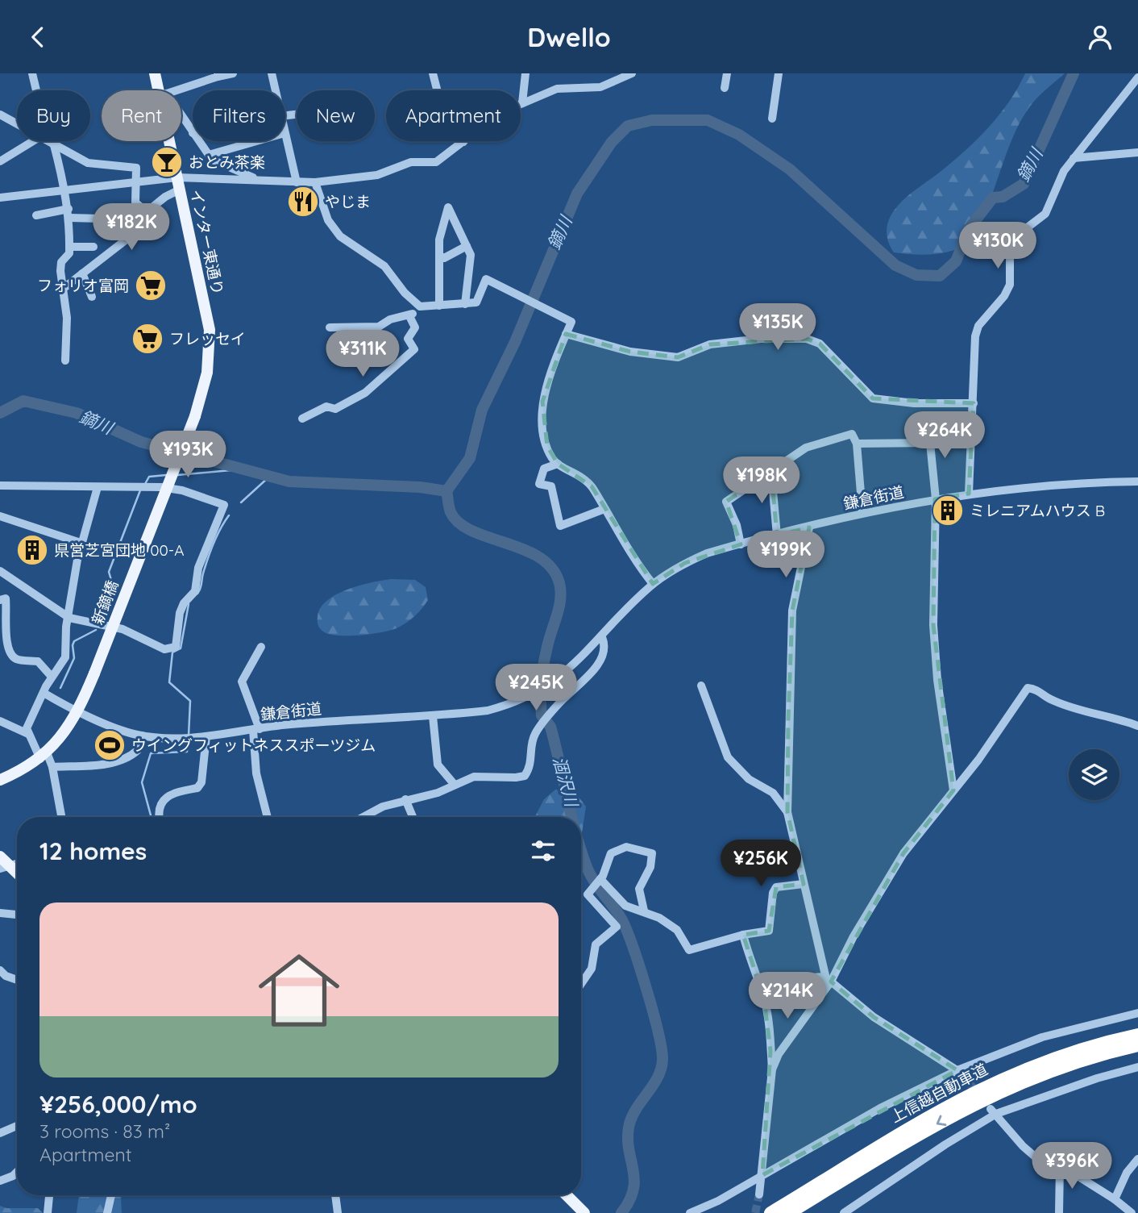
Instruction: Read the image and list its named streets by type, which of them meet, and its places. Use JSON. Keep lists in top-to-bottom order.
{
  "streets": {
    "highway": ["上信越自動車道"],
    "main road": ["インター東通り", "新鏑橋"],
    "street": ["鎌倉街道"]
  },
  "crossings": [
    ["インター東通り", "新鏑橋"],
    ["鎌倉街道", "新鏑橋"]
  ],
  "water": ["鏑川", "涸沢川"],
  "places": {
    "bar": ["おとみ茶楽"],
    "restaurant": ["やじま"],
    "supermarket": ["フォリオ富岡", "フレッセイ"],
    "building": ["ミレニアムハウス B", "県営芝宮団地 00-A"],
    "sports": ["ウイングフィットネススポーツジム"]
  },
  "page": {
    "header": "Dwello",
    "chip": [
      "Buy",
      "Rent",
      "Filters",
      "New",
      "Apartment"
    ],
    "price": [
      "¥182K",
      "¥130K",
      "¥135K",
      "¥311K",
      "¥264K",
      "¥193K",
      "¥198K",
      "¥199K",
      "¥245K",
      "¥256K",
      "¥214K",
      "¥396K"
    ],
    "heading": "12 homes",
    "list": [
      {
        "name": "¥256,000/mo",
        "note": "3 rooms · 83 m² · Apartment"
      }
    ]
  }
}
